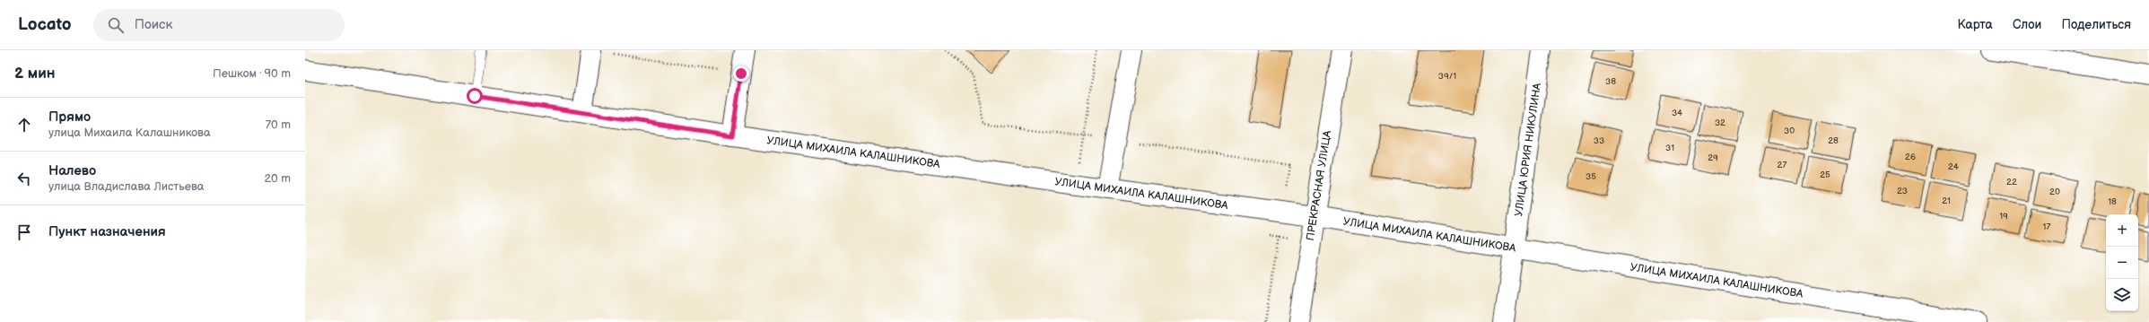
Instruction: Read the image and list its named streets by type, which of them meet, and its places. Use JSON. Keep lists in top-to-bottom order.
{
  "streets": {
    "street": ["УЛИЦА ЮРИЯ НИКУЛИНА", "УЛИЦА МИХАИЛА КАЛАШНИКОВА", "ПРЕКРАСНАЯ УЛИЦА"]
  },
  "crossings": [
    ["УЛИЦА ЮРИЯ НИКУЛИНА", "УЛИЦА МИХАИЛА КАЛАШНИКОВА"],
    ["УЛИЦА МИХАИЛА КАЛАШНИКОВА", "ПРЕКРАСНАЯ УЛИЦА"]
  ],
  "house_numbers": [
    "39/1",
    "38",
    "34",
    "32",
    "30",
    "33",
    "28",
    "31",
    "26",
    "29",
    "27",
    "24",
    "25",
    "35",
    "22",
    "23",
    "20",
    "21",
    "18",
    "19",
    "17"
  ],
  "page": {
    "header": "Locato",
    "search": "Поиск",
    "nav": ["Карта", "Слои", "Поделиться"],
    "heading": ["2 мин", "Пешком · 90 m"],
    "list": [
      ["Прямо", "улица Михаила Калашникова", "70 m"],
      ["Налево", "улица Владислава Листьева", "20 m"],
      "Пункт назначения"
    ],
    "map_buttons": ["+", "−"]
  }
}
